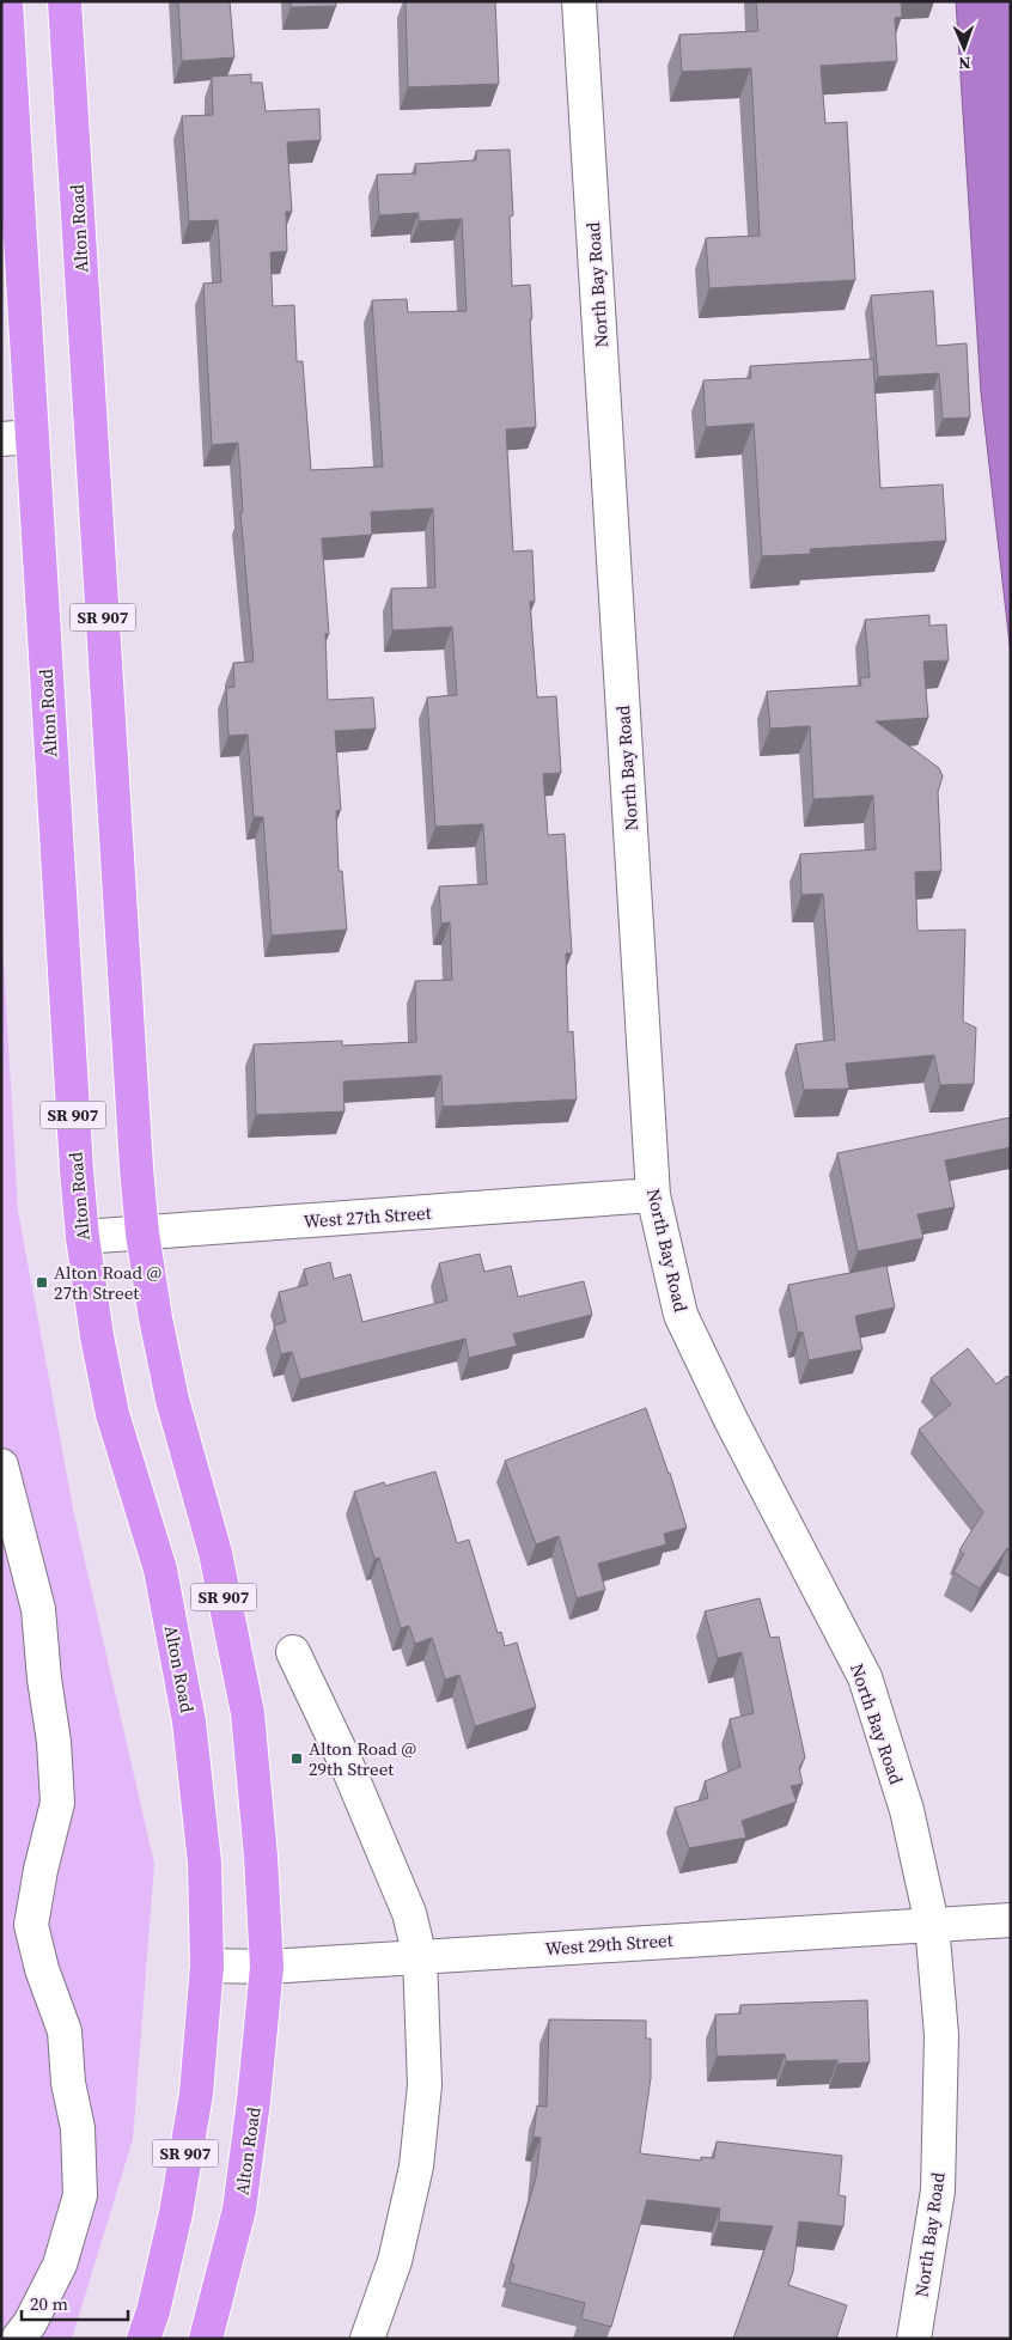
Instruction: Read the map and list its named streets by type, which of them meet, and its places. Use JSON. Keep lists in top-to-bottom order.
{
  "streets": {
    "highway": ["Alton Road", "SR 907"],
    "street": ["North Bay Road", "West 27th Street", "West 29th Street"]
  },
  "crossings": [
    ["Alton Road", "West 27th Street"],
    ["Alton Road", "West 29th Street"],
    ["North Bay Road", "West 27th Street"],
    ["North Bay Road", "West 29th Street"]
  ],
  "places": {
    "transit": ["Alton Road @ 27th Street", "Alton Road @ 29th Street"]
  },
  "scale_bar": "20 m",
  "north": "bottom"
}
